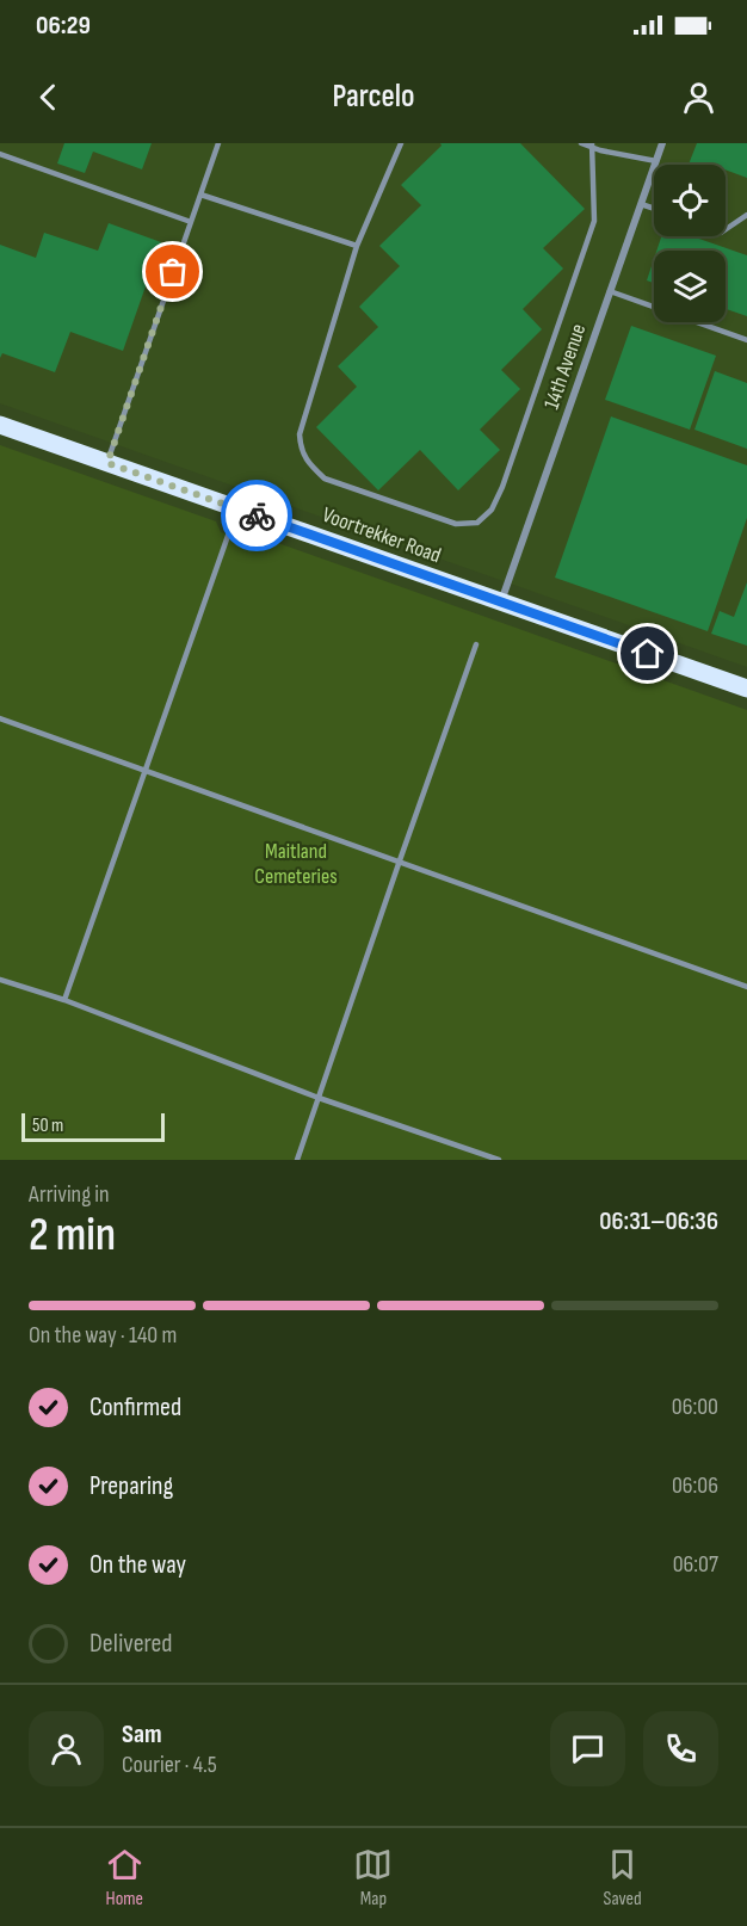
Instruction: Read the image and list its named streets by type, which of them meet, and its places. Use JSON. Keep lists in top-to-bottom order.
{
  "streets": {
    "main road": ["Voortrekker Road"],
    "street": ["14th Avenue"]
  },
  "crossings": [
    ["14th Avenue", "Voortrekker Road"]
  ],
  "parks": ["Maitland Cemeteries"],
  "scale_bar": "50 m",
  "page": {
    "status": "06:29",
    "header": "Parcelo",
    "scale": "50 m",
    "heading": ["2 min", "Arriving in", "06:31–06:36"],
    "panel": ["Sam", "Courier · 4.5"],
    "bar": "On the way · 140 m",
    "list": [
      ["Confirmed", "06:00"],
      ["Preparing", "06:06"],
      ["On the way", "06:07"],
      "Delivered"
    ],
    "tabs": ["Home", "Map", "Saved"]
  }
}
